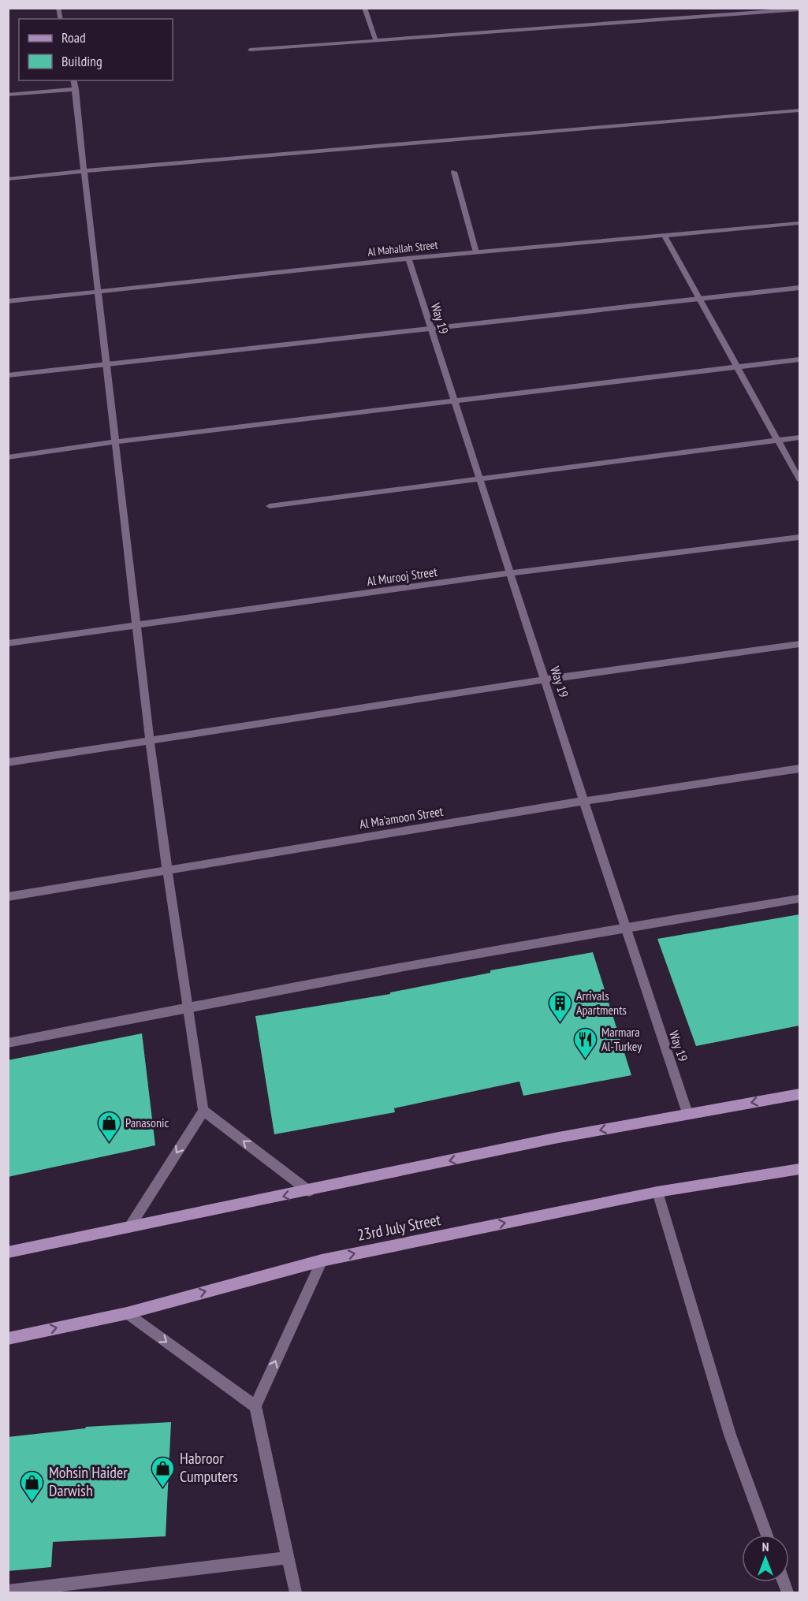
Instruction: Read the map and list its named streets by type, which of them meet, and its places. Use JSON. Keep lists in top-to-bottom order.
{
  "streets": {
    "main road": ["23rd July Street"],
    "street": [
      "Al Mahallah Street",
      "Way 19",
      "Al Murooj Street",
      "Al Ma'amoon Street"
    ]
  },
  "crossings": [
    ["Al Mahallah Street", "Way 19"],
    ["Way 19", "Al Murooj Street"],
    ["Way 19", "Al Ma'amoon Street"]
  ],
  "places": {
    "building": ["Arrivals Apartments"],
    "restaurant": ["Marmara Al-Turkey"],
    "shop": ["Panasonic", "Habroor Cumputers", "Mohsin Haider Darwish"]
  },
  "legend": ["Road", "Building"],
  "north": "top"
}
